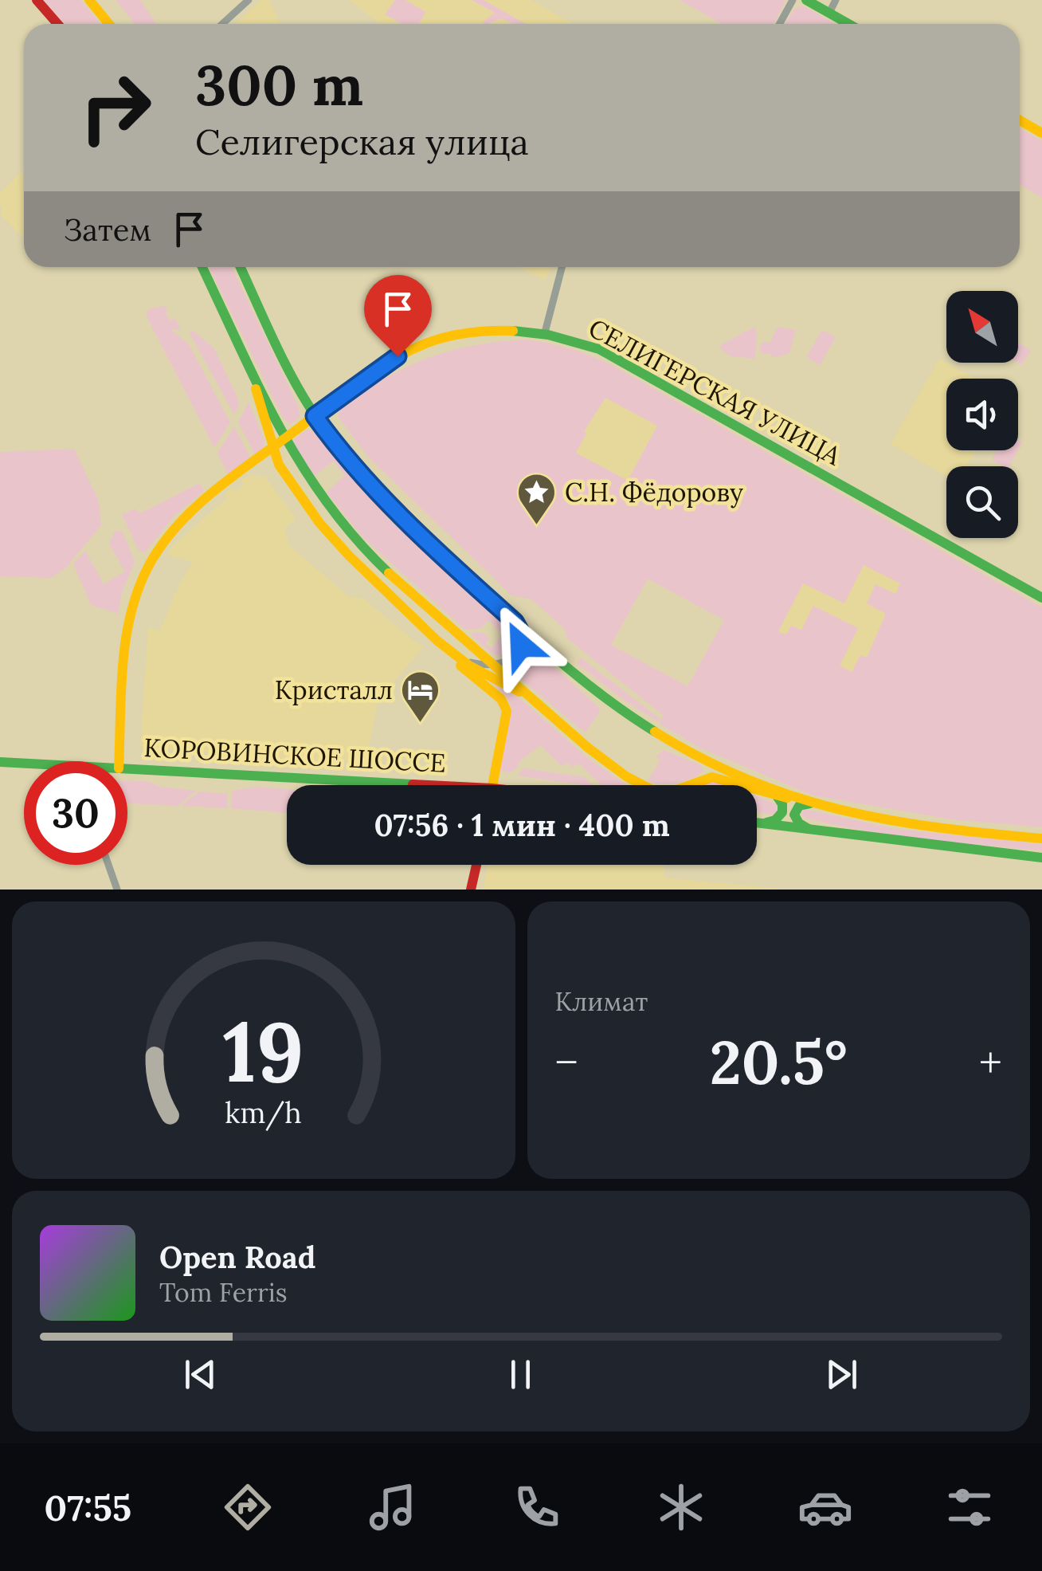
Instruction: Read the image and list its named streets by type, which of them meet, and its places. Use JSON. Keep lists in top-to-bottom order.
{
  "streets": {
    "main road": ["СЕЛИГЕРСКАЯ УЛИЦА", "КОРОВИНСКОЕ ШОССЕ"]
  },
  "places": {
    "place": ["С.Н. Фёдорову"],
    "hotel": ["Кристалл"]
  },
  "north": "top left",
  "page": {
    "turn": ["300 m", "Селигерская улица"],
    "then": "Затем",
    "limit": "30",
    "trip": "07:56 · 1 мин · 400 m",
    "tile": "Климат",
    "heat": ["−", "20.5°", "+"],
    "song": ["Open Road", "Tom Ferris"],
    "tabs": "07:55",
    "gauge": ["19", "km/h"]
  }
}
